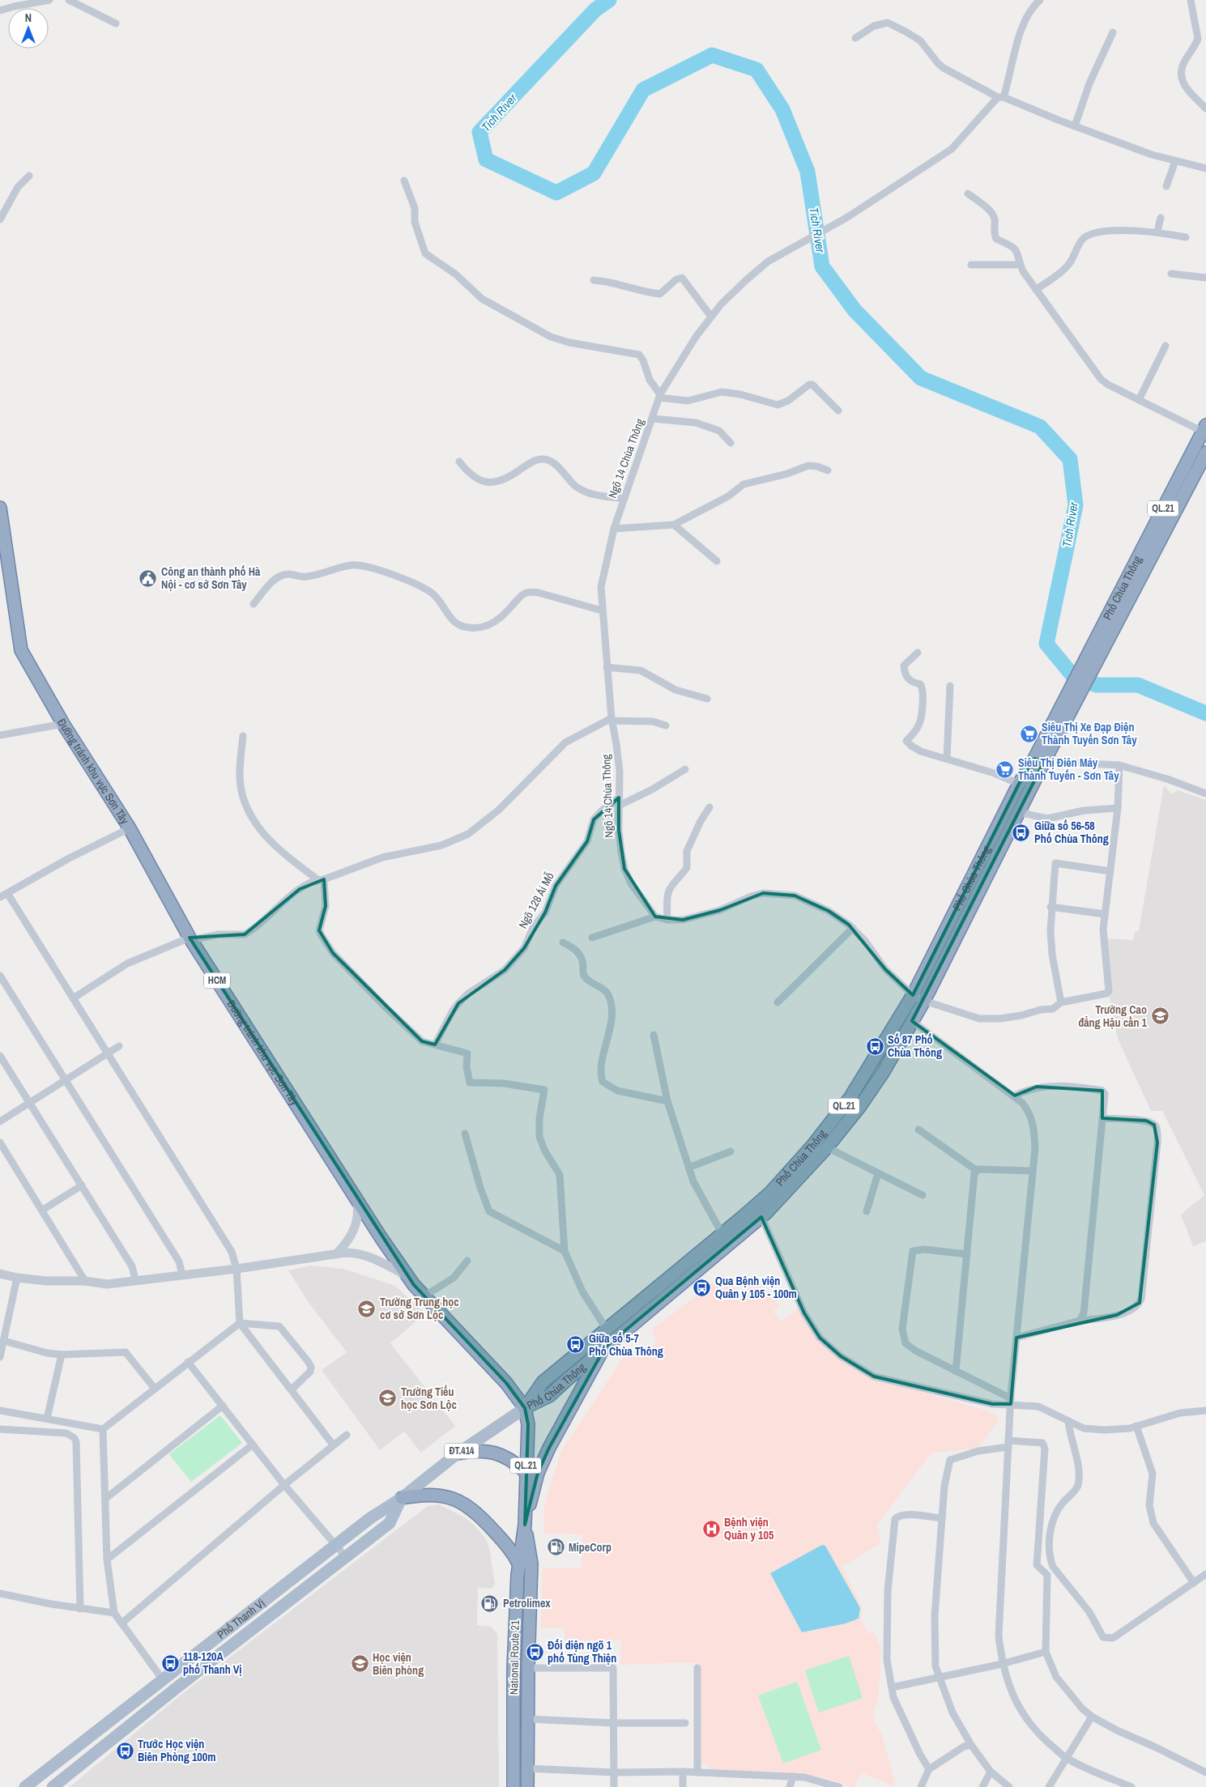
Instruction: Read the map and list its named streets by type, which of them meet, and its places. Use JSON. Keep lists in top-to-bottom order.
{
  "streets": {
    "highway": [
      "QL.21",
      "Phố Chùa Thông",
      "Đường tránh khu vực Sơn Tây",
      "HCM",
      "National Route 21"
    ],
    "main road": ["ĐT.414", "Phố Thanh Vị"],
    "street": ["Ngõ 14 Chùa Thông", "Ngõ 128 Ái Mỗ"]
  },
  "crossings": [
    ["Ngõ 14 Chùa Thông", "Ngõ 128 Ái Mỗ"],
    ["QL.21", "Phố Chùa Thông"],
    ["QL.21", "Đường tránh khu vực Sơn Tây"],
    ["QL.21", "Phố Thanh Vị"],
    ["QL.21", "National Route 21"],
    ["Phố Chùa Thông", "Đường tránh khu vực Sơn Tây"],
    ["Phố Chùa Thông", "Phố Thanh Vị"],
    ["Đường tránh khu vực Sơn Tây", "Phố Thanh Vị"]
  ],
  "water": ["Tich River"],
  "places": {
    "public building": ["Công an thành phố Hà Nội - cơ sở Sơn Tây"],
    "supermarket": ["Siêu Thị Xe Đạp Điện Thành Tuyến Sơn Tây", "Siêu Thị Điện Máy Thành Tuyến - Sơn Tây"],
    "bus stop": [
      "Giữa số 56-58 Phố Chùa Thông",
      "Số 87 Phố Chùa Thông",
      "Qua Bệnh viện Quân y 105 - 100m",
      "Giữa số 5-7 Phố Chùa Thông",
      "Đối diện ngõ 1 phố Tùng Thiện",
      "118-120A phố Thanh Vị",
      "Trước Học viện Biên Phòng 100m"
    ],
    "school or university": [
      "Trường Cao đẳng Hậu cần 1",
      "Trường Trung học cơ sở Sơn Lộc",
      "Trường Tiểu học Sơn Lộc",
      "Học viện Biên phòng"
    ],
    "hospital": ["Bệnh viện Quân y 105"],
    "fuel station": ["MipeCorp", "Petrolimex"]
  },
  "north": "top"
}
